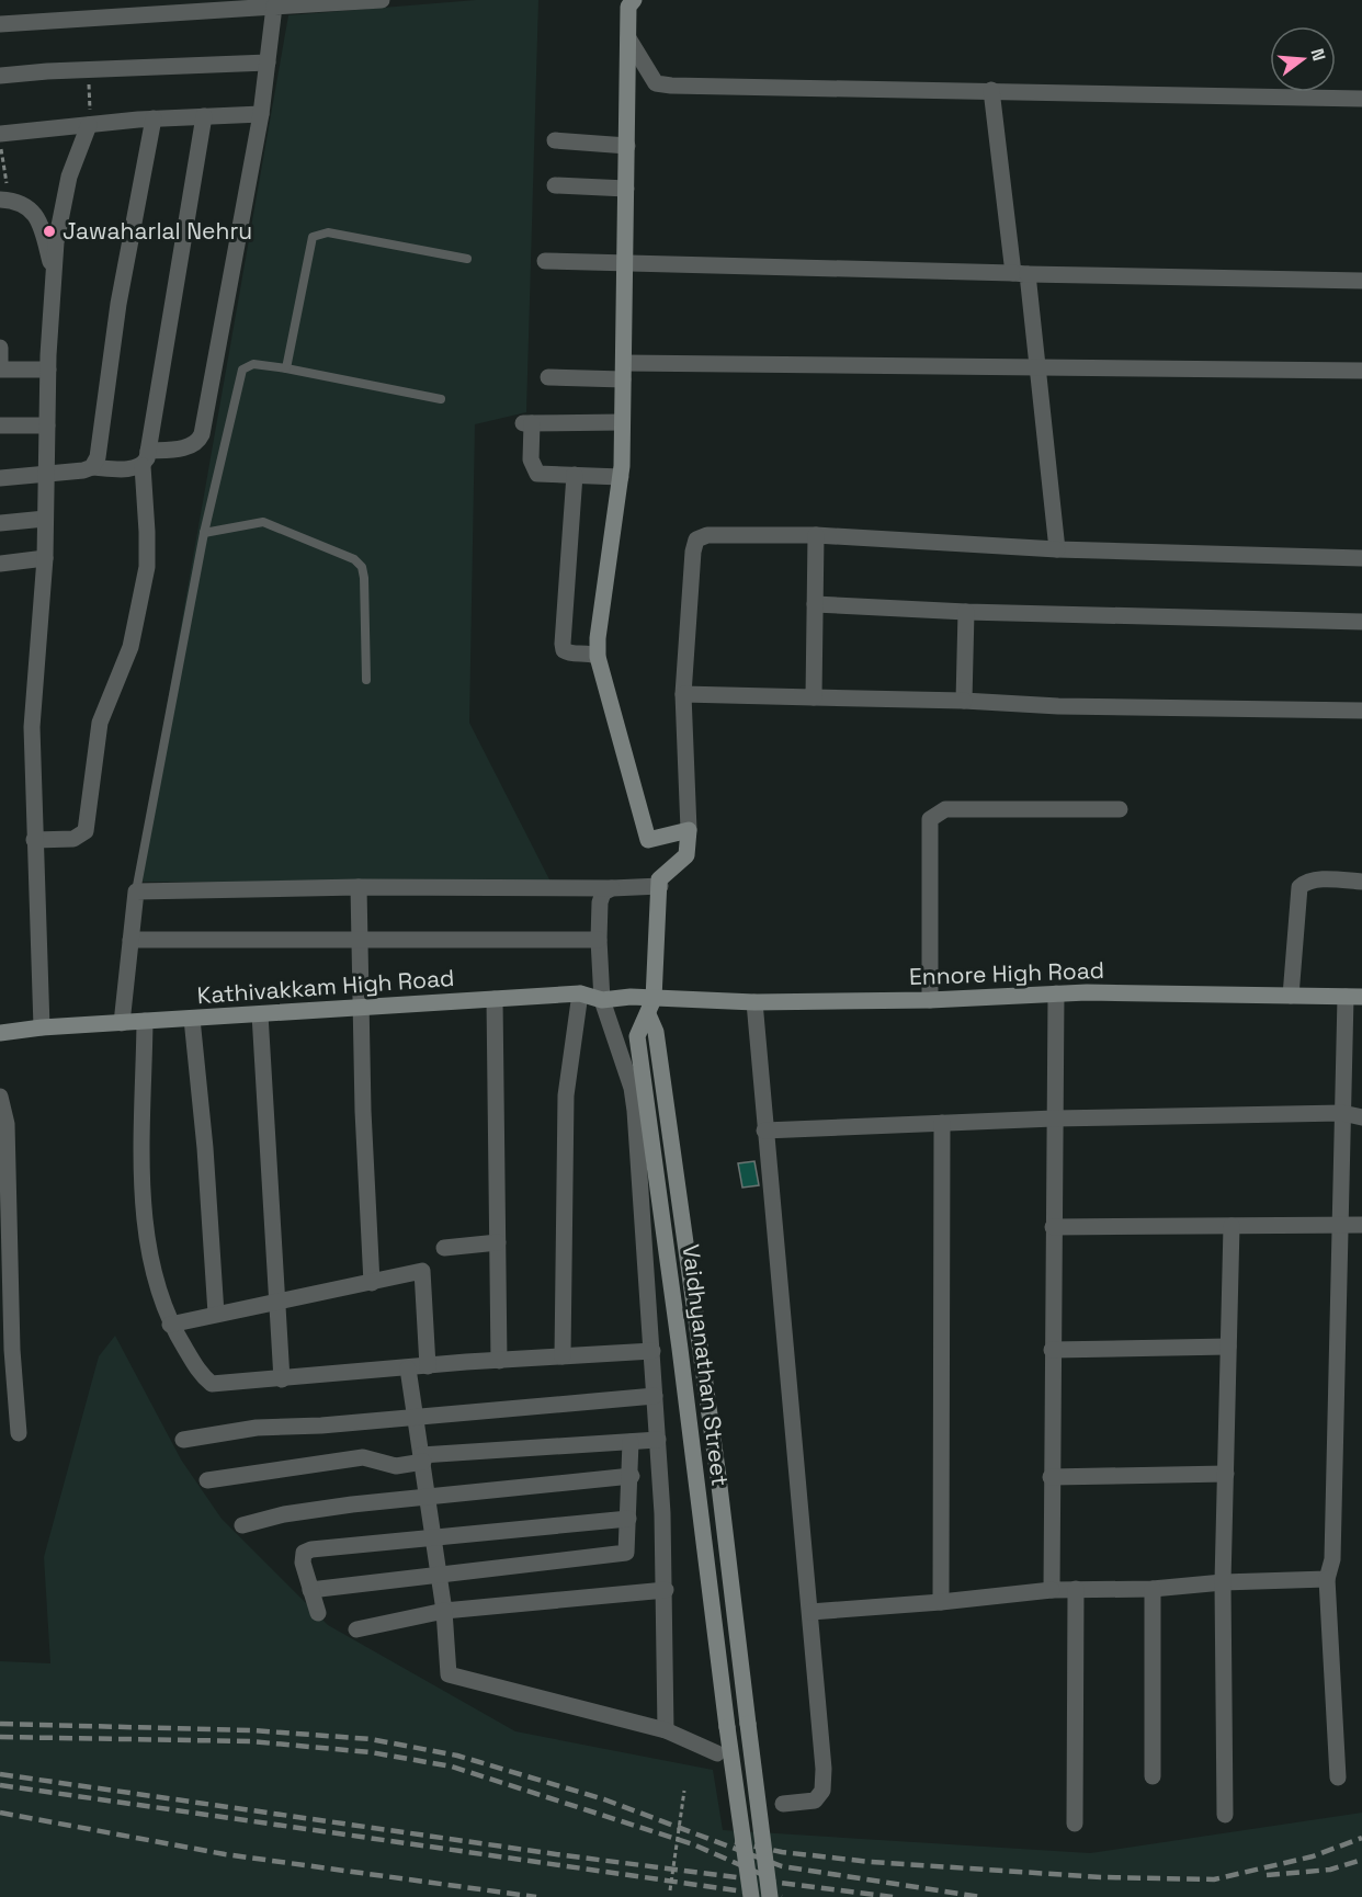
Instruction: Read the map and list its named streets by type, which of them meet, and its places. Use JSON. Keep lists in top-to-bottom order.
{
  "streets": {
    "main road": ["Ennore High Road", "Kathivakkam High Road", "Vaidhyanathan Street"]
  },
  "crossings": [
    ["Ennore High Road", "Kathivakkam High Road"],
    ["Ennore High Road", "Vaidhyanathan Street"],
    ["Kathivakkam High Road", "Vaidhyanathan Street"]
  ],
  "places": ["Jawaharlal Nehru"],
  "north": "right"
}
